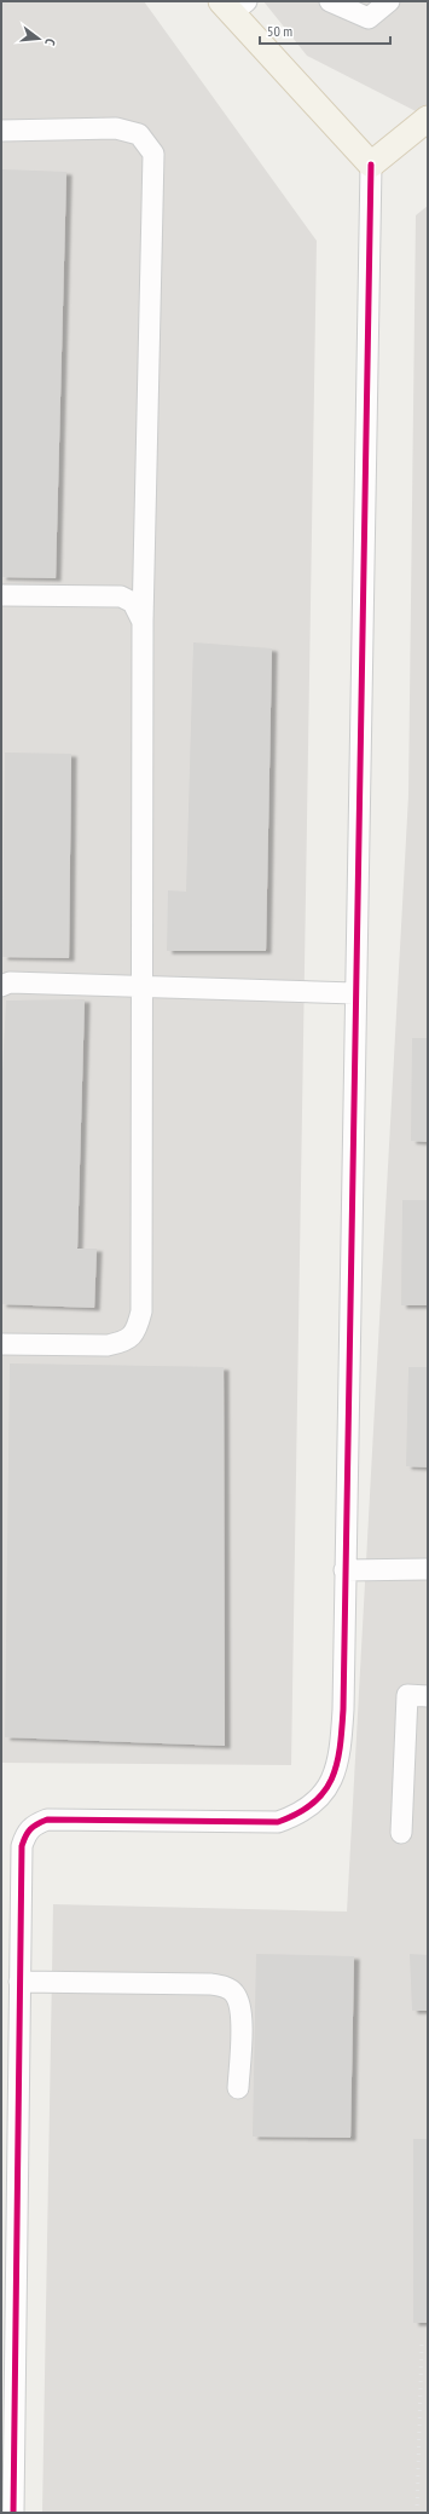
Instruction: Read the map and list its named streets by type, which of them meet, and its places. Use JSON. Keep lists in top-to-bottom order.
{
  "scale_bar": "50 m",
  "north": "right"
}
